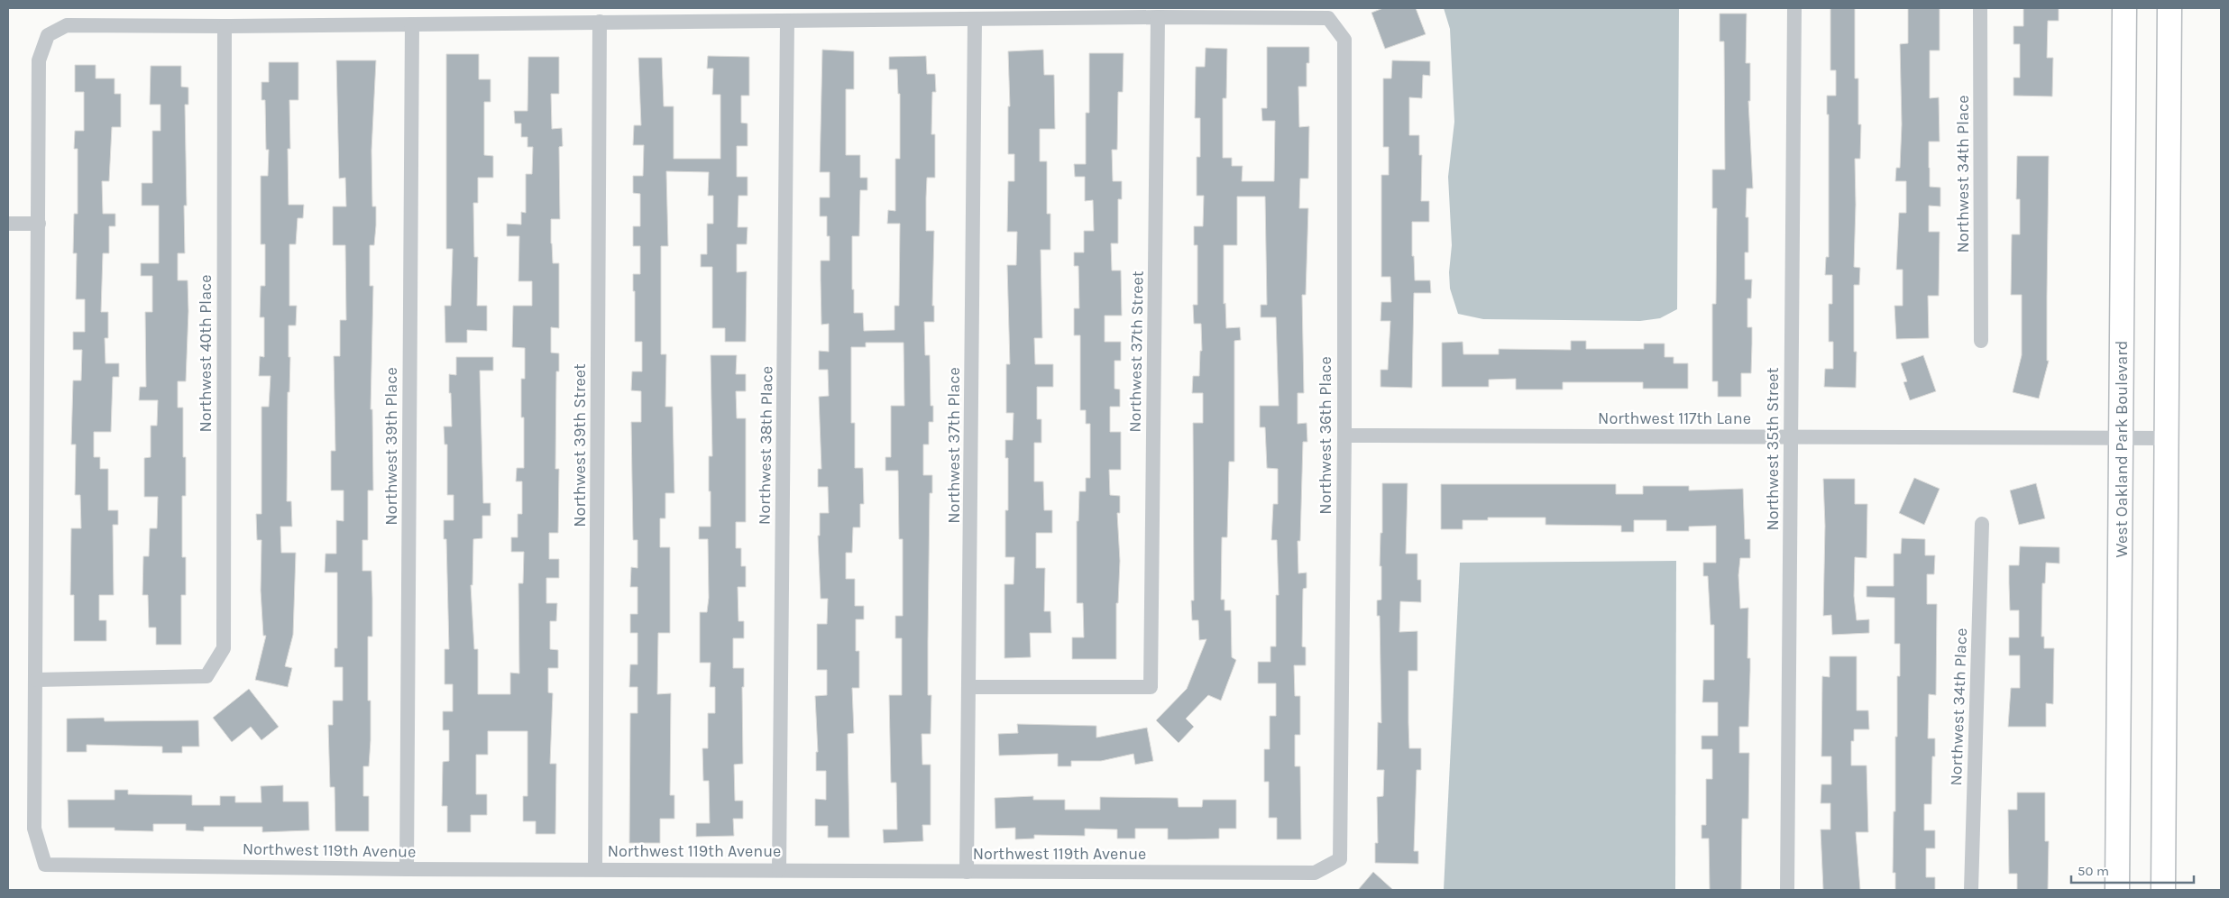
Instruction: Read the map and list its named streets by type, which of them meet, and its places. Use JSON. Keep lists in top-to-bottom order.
{
  "streets": {
    "main road": ["West Oakland Park Boulevard"],
    "street": [
      "Northwest 34th Place",
      "Northwest 37th Street",
      "Northwest 40th Place",
      "Northwest 117th Lane",
      "Northwest 36th Place",
      "Northwest 39th Street",
      "Northwest 38th Place",
      "Northwest 37th Place",
      "Northwest 39th Place",
      "Northwest 35th Street",
      "Northwest 119th Avenue"
    ]
  },
  "crossings": [
    ["Northwest 37th Street", "Northwest 36th Place"],
    ["Northwest 37th Street", "Northwest 37th Place"],
    ["Northwest 40th Place", "Northwest 119th Avenue"],
    ["Northwest 117th Lane", "Northwest 36th Place"],
    ["Northwest 117th Lane", "Northwest 35th Street"],
    ["Northwest 117th Lane", "West Oakland Park Boulevard"],
    ["Northwest 36th Place", "Northwest 119th Avenue"],
    ["Northwest 39th Street", "Northwest 119th Avenue"],
    ["Northwest 38th Place", "Northwest 119th Avenue"],
    ["Northwest 37th Place", "Northwest 119th Avenue"],
    ["Northwest 39th Place", "Northwest 119th Avenue"]
  ],
  "scale_bar": "50 m"
}
